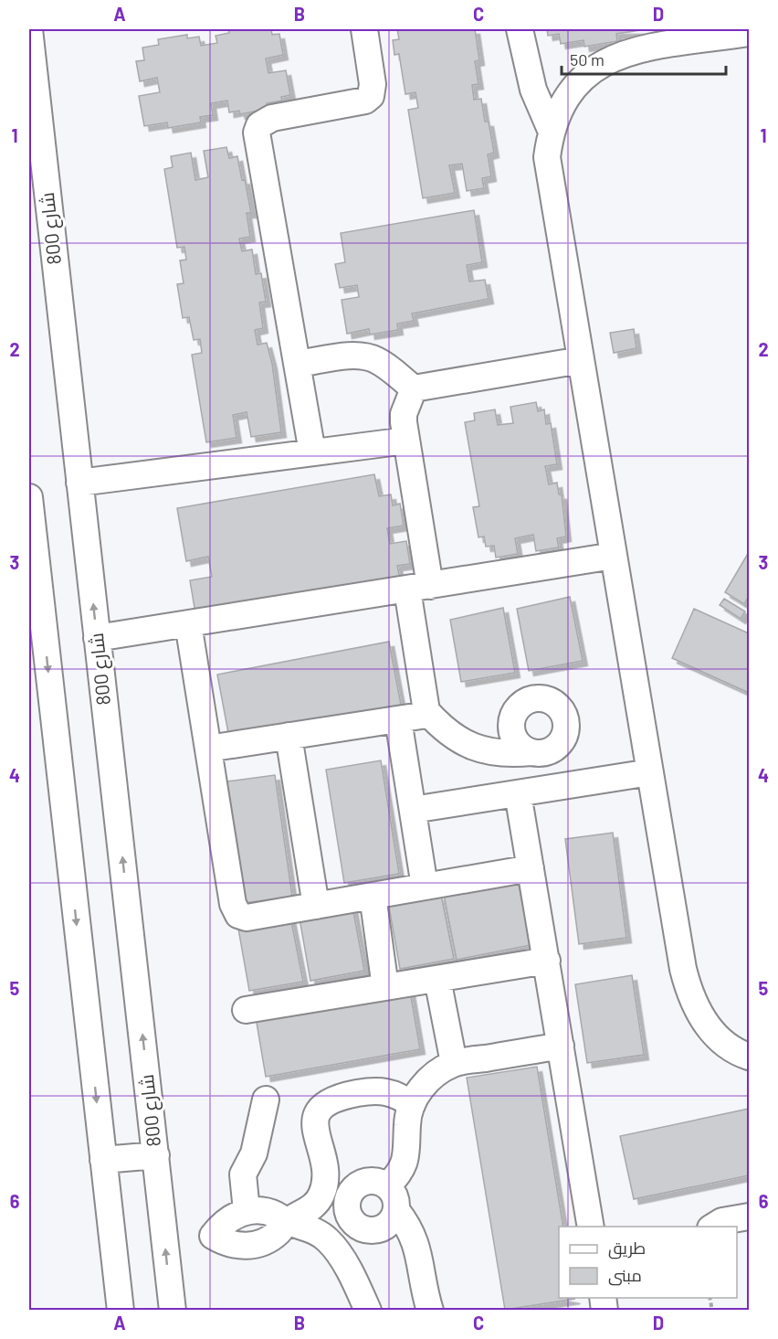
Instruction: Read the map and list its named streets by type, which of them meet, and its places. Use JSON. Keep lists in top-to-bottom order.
{
  "streets": {
    "street": ["شارع 800"]
  },
  "legend": ["طريق", "مبنى"],
  "scale_bar": "50 m",
  "grid": {
    "columns": [
      "A",
      "B",
      "C",
      "D"
    ],
    "rows": [
      "1",
      "2",
      "3",
      "4",
      "5",
      "6"
    ]
  }
}
